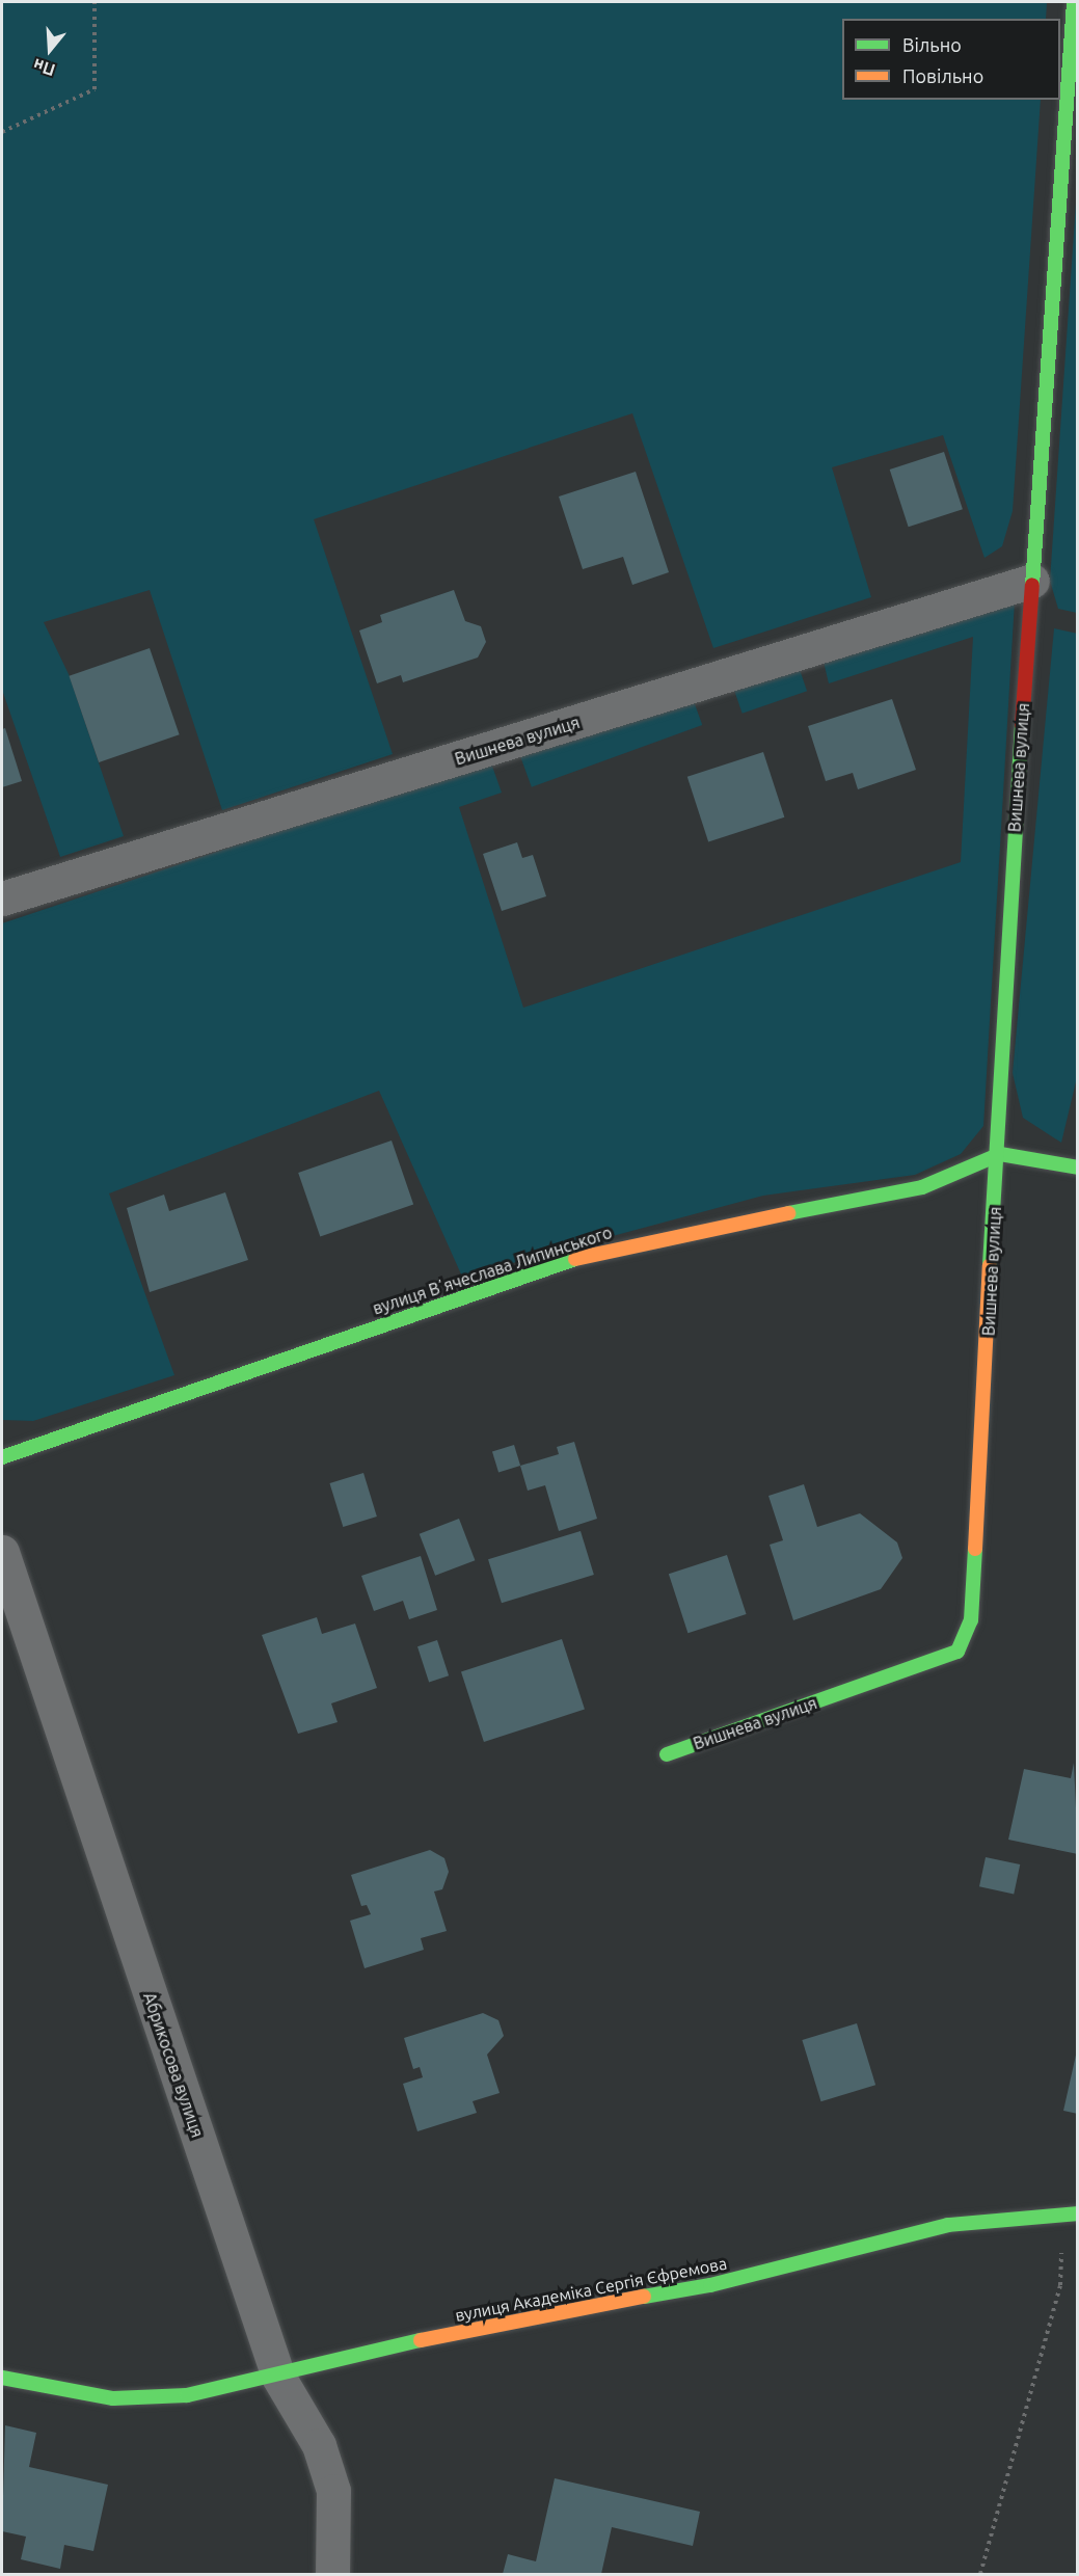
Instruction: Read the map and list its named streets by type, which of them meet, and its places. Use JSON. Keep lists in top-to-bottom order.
{
  "streets": {
    "street": [
      "Вишнева вулиця",
      "вулиця Вʼячеслава Липинського",
      "Абрикосова вулиця",
      "вулиця Академіка Сергія Єфремова"
    ]
  },
  "crossings": [
    ["Вишнева вулиця", "вулиця Вʼячеслава Липинського"],
    ["Абрикосова вулиця", "вулиця Академіка Сергія Єфремова"]
  ],
  "legend": ["Вільно", "Повільно"],
  "north": "bottom"
}
